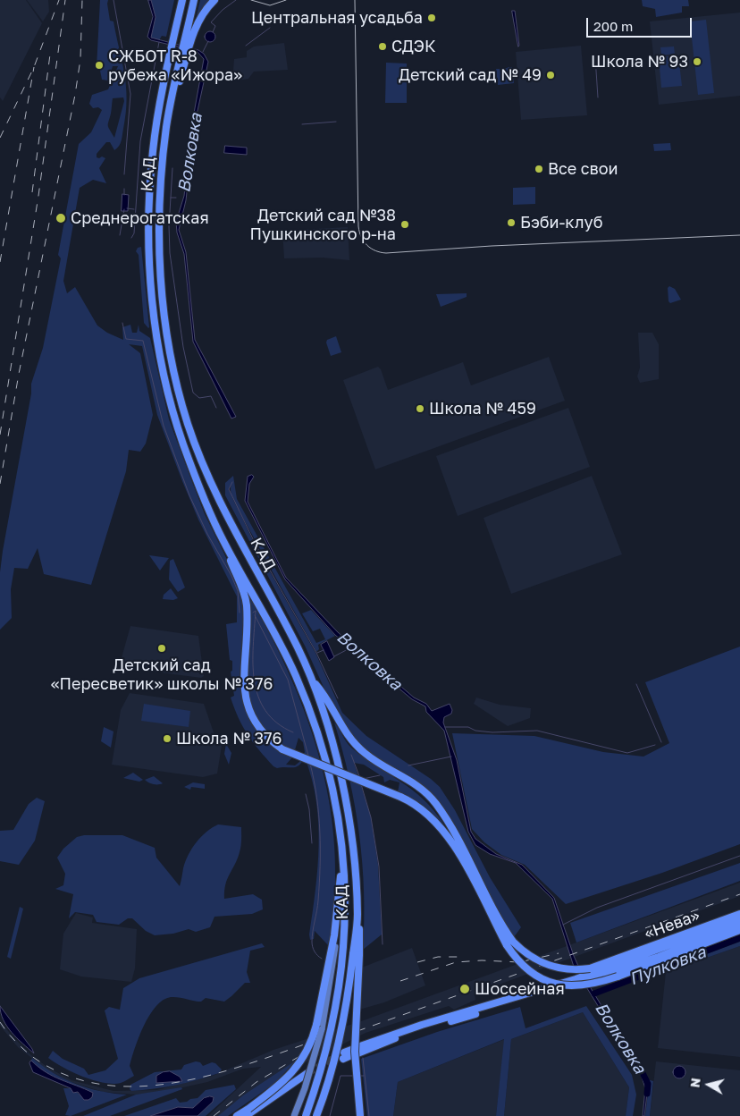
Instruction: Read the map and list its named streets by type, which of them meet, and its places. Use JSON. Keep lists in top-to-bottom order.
{
  "streets": {
    "highway": ["КАД", "«Нева»"]
  },
  "water": ["Волковка", "Пулковка"],
  "places": [
    "Центральная усадьба",
    "СДЭК",
    "Школа № 93",
    "СЖБОТ R-8 рубежа «Ижора»",
    "Детский сад № 49",
    "Все свои",
    "Среднерогатская",
    "Бэби-клуб",
    "Детский сад №38 Пушкинского р-на",
    "Школа № 459",
    "Детский сад «Пересветик» школы № 376",
    "Школа № 376",
    "Шоссейная"
  ],
  "scale_bar": "200 m",
  "north": "left"
}
